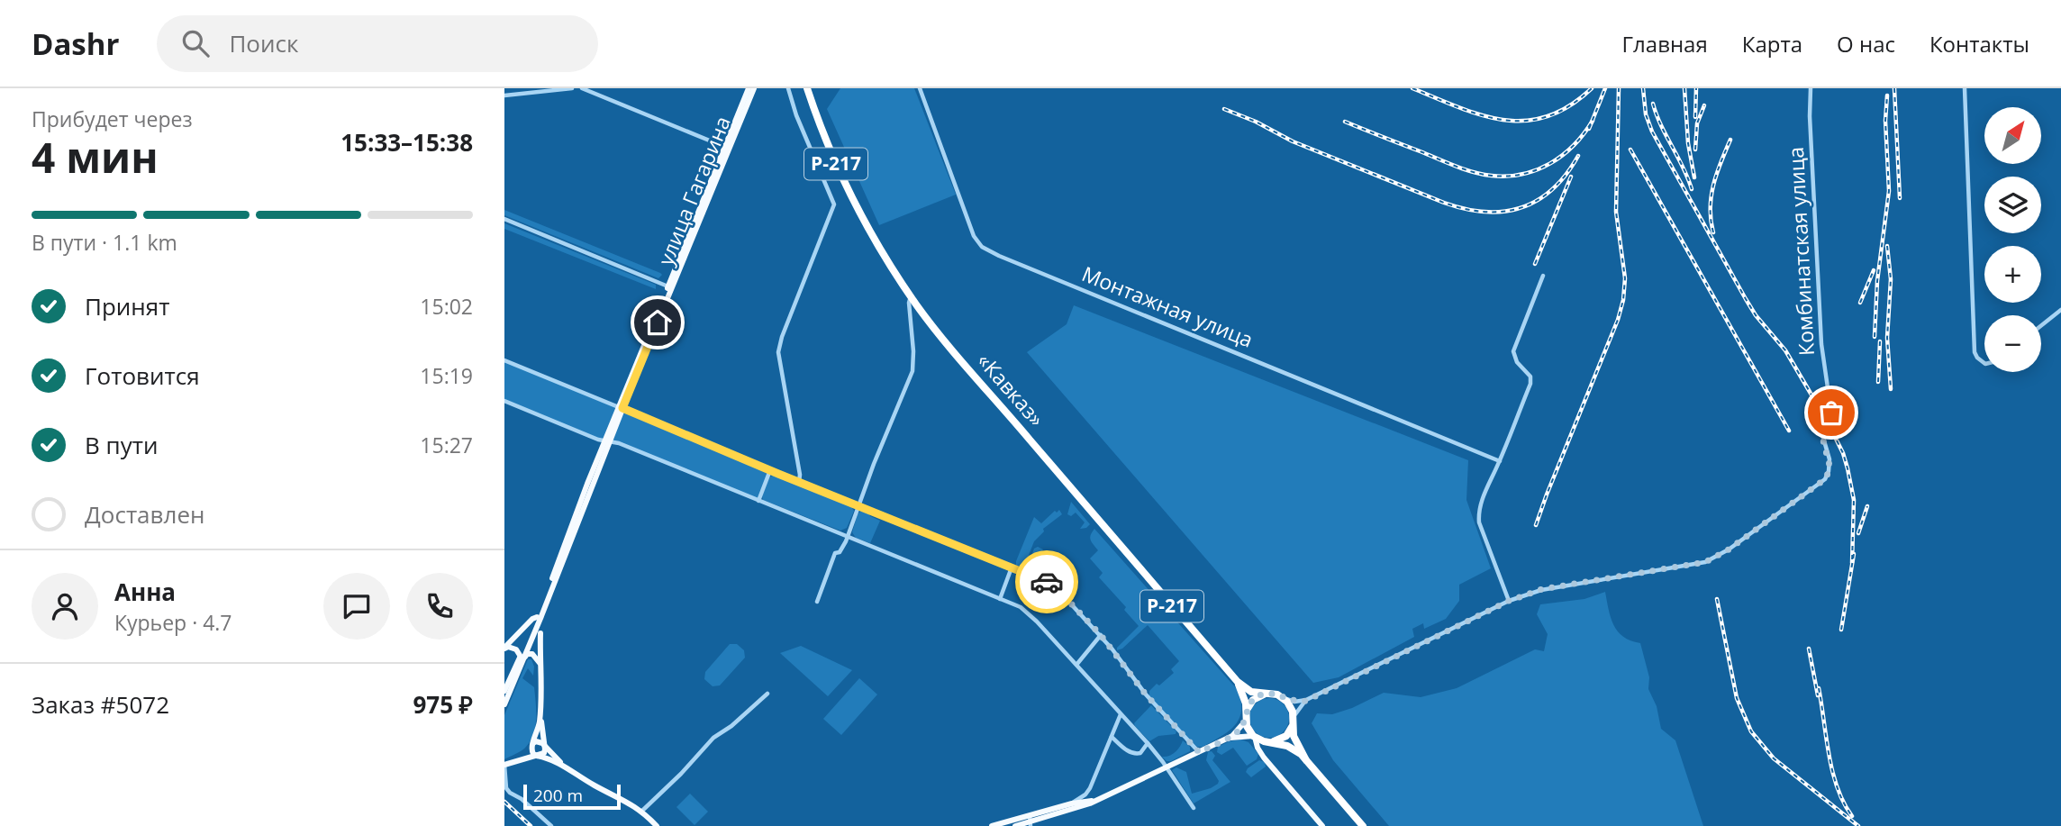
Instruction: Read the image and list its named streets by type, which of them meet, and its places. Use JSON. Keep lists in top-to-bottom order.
{
  "streets": {
    "highway": ["Р-217", "«Кавказ»"],
    "main road": ["улица Гагарина"],
    "street": ["Комбинатская улица", "Монтажная улица"]
  },
  "crossings": [
    ["Комбинатская улица", "«Кавказ»"]
  ],
  "scale_bar": "200 m",
  "north": "top right",
  "page": {
    "header": "Dashr",
    "search": "Поиск",
    "nav": [
      "Главная",
      "Карта",
      "О нас",
      "Контакты"
    ],
    "heading": ["4 мин", "Прибудет через", "15:33–15:38"],
    "panel": [
      "Анна",
      "Курьер · 4.7",
      "Заказ #5072",
      "975 ₽"
    ],
    "map_buttons": ["+", "−"],
    "bar": "В пути · 1.1 km",
    "list": [
      ["Принят", "15:02"],
      ["Готовится", "15:19"],
      ["В пути", "15:27"],
      "Доставлен"
    ],
    "scale": "200 m"
  }
}
